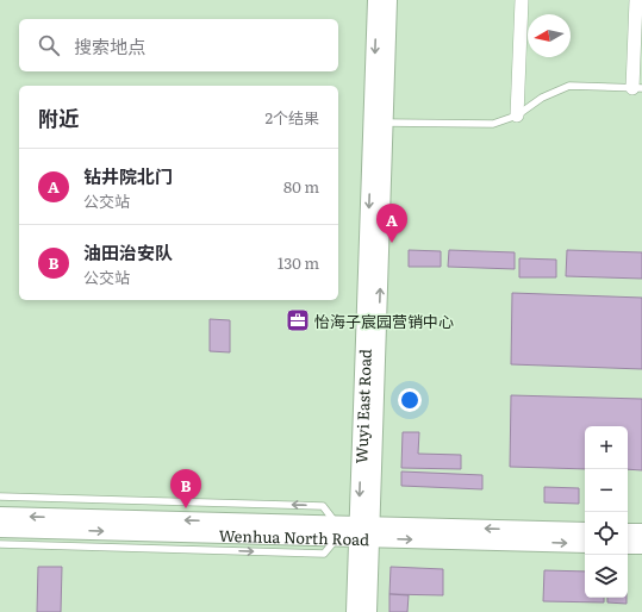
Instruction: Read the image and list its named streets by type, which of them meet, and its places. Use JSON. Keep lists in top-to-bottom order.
{
  "streets": {
    "street": ["Wuyi East Road", "Wenhua North Road"]
  },
  "crossings": [
    ["Wuyi East Road", "Wenhua North Road"]
  ],
  "places": {
    "office": ["怡海子宸园营销中心"]
  },
  "north": "left",
  "page": {
    "search": "搜索地点",
    "heading": ["附近", "2个结果"],
    "list": [
      {
        "mark": "A",
        "name": "钻井院北门",
        "note": "公交站",
        "value": "80 m"
      },
      {
        "mark": "B",
        "name": "油田治安队",
        "note": "公交站",
        "value": "130 m"
      }
    ],
    "pins": ["A", "B"],
    "map_buttons": ["+", "−"]
  }
}
